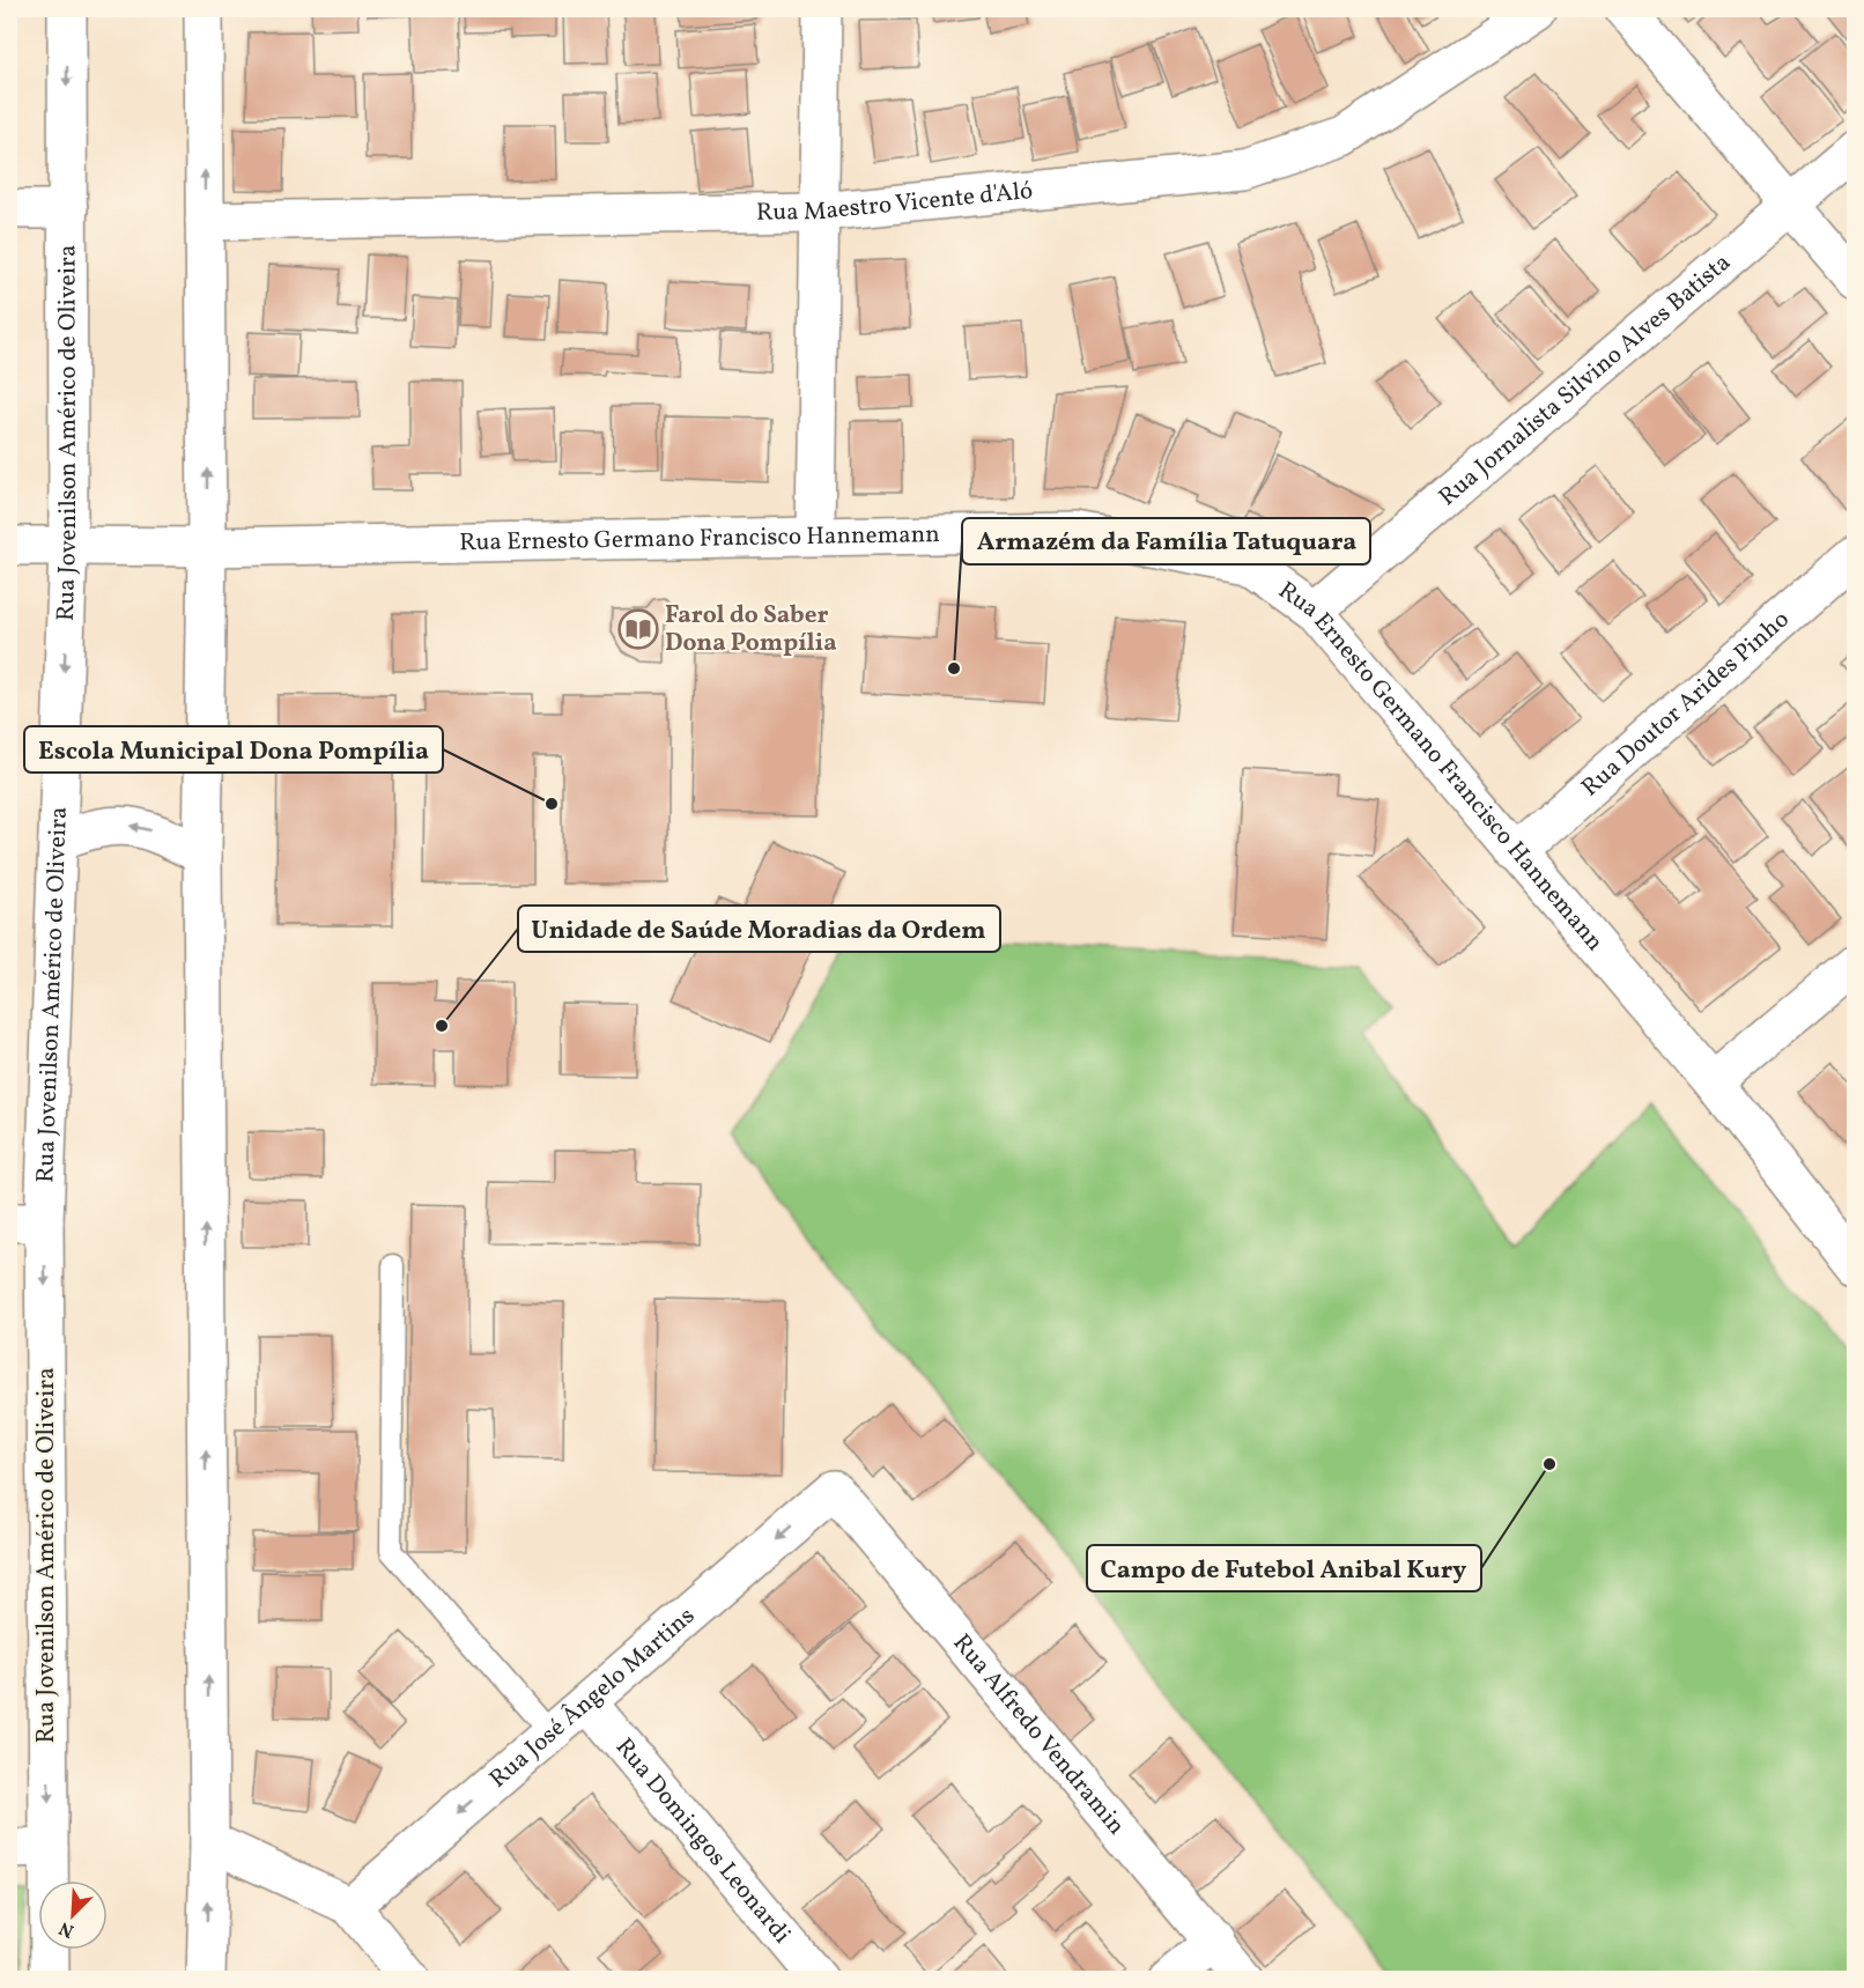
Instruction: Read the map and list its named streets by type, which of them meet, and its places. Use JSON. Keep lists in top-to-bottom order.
{
  "streets": {
    "street": [
      "Rua Maestro Vicente d'Aló",
      "Rua Jornalista Silvino Alves Batista",
      "Rua Jovenilson Américo de Oliveira",
      "Rua Ernesto Germano Francisco Hannemann",
      "Rua Doutor Arides Pinho",
      "Rua José Ângelo Martins",
      "Rua Alfredo Vendramin",
      "Rua Domingos Leonardi"
    ]
  },
  "crossings": [
    ["Rua Jornalista Silvino Alves Batista", "Rua Ernesto Germano Francisco Hannemann"],
    ["Rua Jovenilson Américo de Oliveira", "Rua Ernesto Germano Francisco Hannemann"],
    ["Rua Ernesto Germano Francisco Hannemann", "Rua Doutor Arides Pinho"],
    ["Rua José Ângelo Martins", "Rua Alfredo Vendramin"],
    ["Rua José Ângelo Martins", "Rua Domingos Leonardi"]
  ],
  "one_way": ["Rua José Ângelo Martins"],
  "places": {
    "library": ["Farol do Saber Dona Pompília"],
    "other": [
      "Armazém da Família Tatuquara",
      "Escola Municipal Dona Pompília",
      "Unidade de Saúde Moradias da Ordem",
      "Campo de Futebol Anibal Kury"
    ]
  },
  "north": "bottom left"
}
